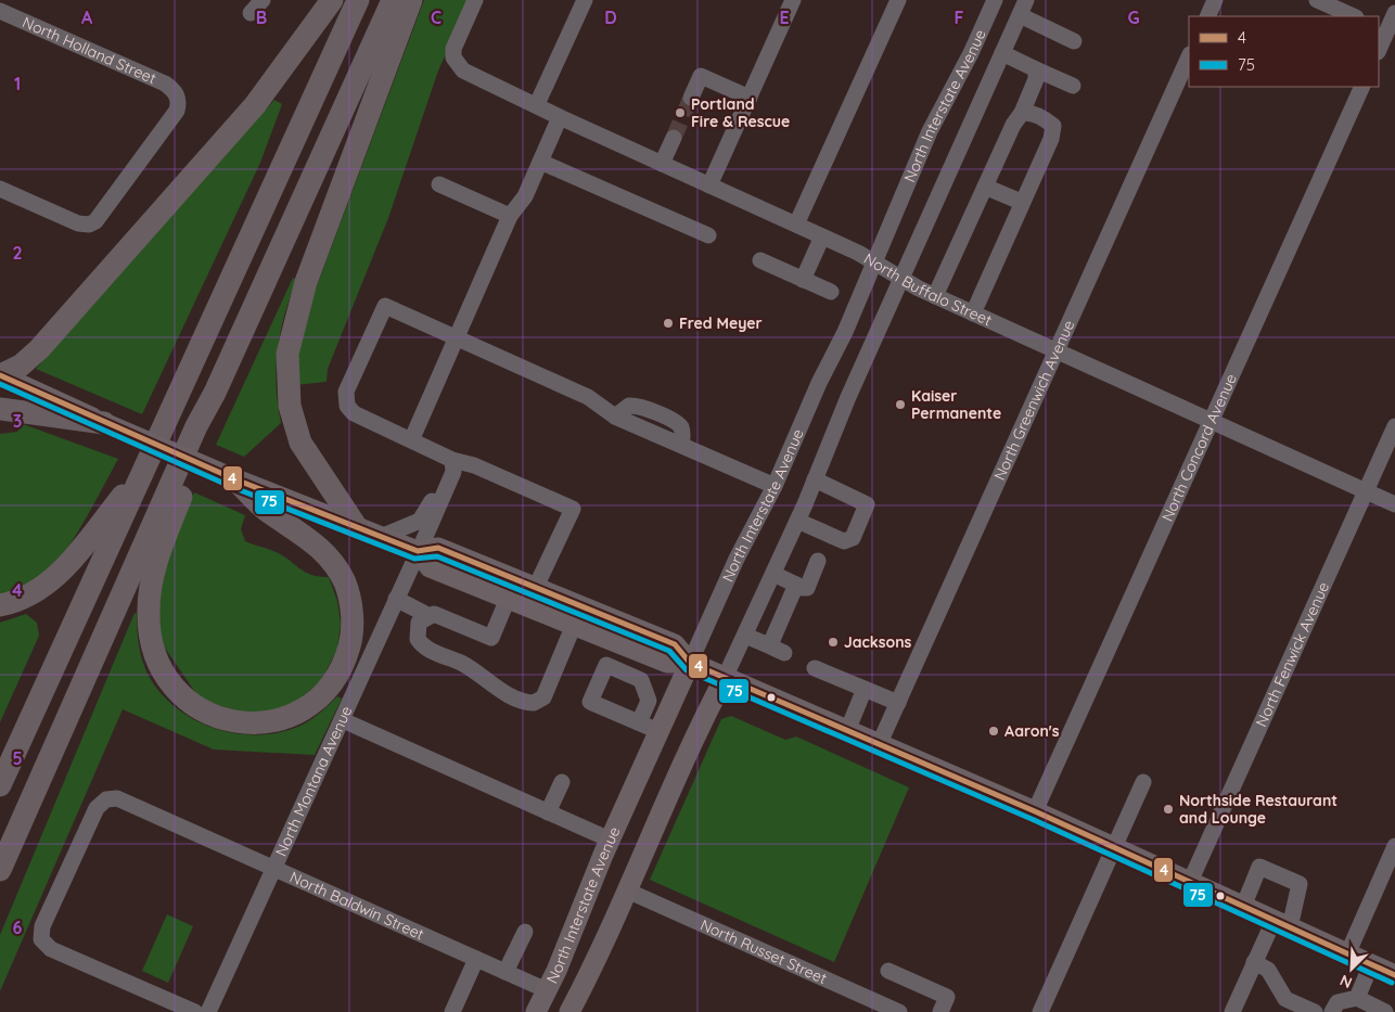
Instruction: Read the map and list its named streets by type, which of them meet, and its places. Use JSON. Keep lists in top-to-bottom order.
{
  "streets": {
    "main road": ["North Interstate Avenue"],
    "street": [
      "North Holland Street",
      "North Buffalo Street",
      "North Greenwich Avenue",
      "North Concord Avenue",
      "North Fenwick Avenue",
      "North Montana Avenue",
      "North Baldwin Street",
      "North Russet Street"
    ]
  },
  "crossings": [
    ["North Interstate Avenue", "North Buffalo Street"],
    ["North Interstate Avenue", "North Baldwin Street"],
    ["North Interstate Avenue", "North Russet Street"],
    ["North Buffalo Street", "North Greenwich Avenue"],
    ["North Buffalo Street", "North Concord Avenue"],
    ["North Buffalo Street", "North Fenwick Avenue"],
    ["North Montana Avenue", "North Baldwin Street"]
  ],
  "places": [
    "Portland Fire & Rescue",
    "Fred Meyer",
    "Kaiser Permanente",
    "Jacksons",
    "Aaron's",
    "Northside Restaurant and Lounge"
  ],
  "lines": ["transit line 4", "transit line 75"],
  "legend": ["4", "75"],
  "north": "bottom left",
  "grid": {
    "columns": [
      "A",
      "B",
      "C",
      "D",
      "E",
      "F",
      "G"
    ],
    "rows": [
      "1",
      "2",
      "3",
      "4",
      "5",
      "6"
    ]
  }
}
